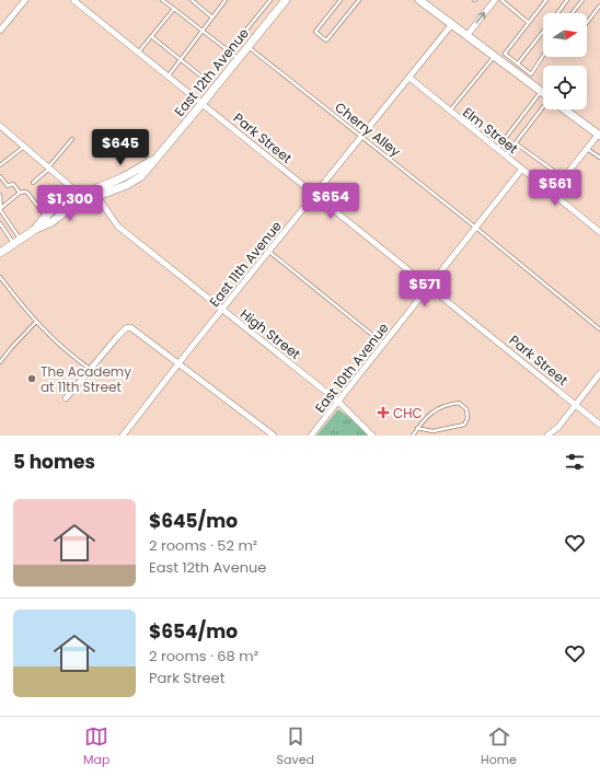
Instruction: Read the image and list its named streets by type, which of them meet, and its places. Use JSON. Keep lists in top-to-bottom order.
{
  "streets": {
    "street": [
      "East 12th Avenue",
      "Elm Street",
      "Park Street",
      "East 11th Avenue",
      "High Street",
      "East 10th Avenue"
    ],
    "lane": ["Cherry Alley"]
  },
  "crossings": [
    ["East 12th Avenue", "Cherry Alley"],
    ["East 12th Avenue", "Park Street"],
    ["East 12th Avenue", "High Street"],
    ["Cherry Alley", "East 11th Avenue"],
    ["Cherry Alley", "East 10th Avenue"],
    ["Elm Street", "East 11th Avenue"],
    ["Elm Street", "East 10th Avenue"],
    ["Park Street", "East 11th Avenue"],
    ["Park Street", "East 10th Avenue"],
    ["East 11th Avenue", "High Street"],
    ["High Street", "East 10th Avenue"]
  ],
  "places": {
    "other": ["The Academy at 11th Street"],
    "health": ["CHC"]
  },
  "north": "right",
  "page": {
    "price": [
      "$645",
      "$561",
      "$654",
      "$1,300",
      "$571"
    ],
    "heading": "5 homes",
    "list": [
      {
        "name": "$645/mo",
        "note": "2 rooms · 52 m² · East 12th Avenue"
      },
      {
        "name": "$654/mo",
        "note": "2 rooms · 68 m² · Park Street"
      }
    ],
    "tabs": ["Map", "Saved", "Home"]
  }
}
